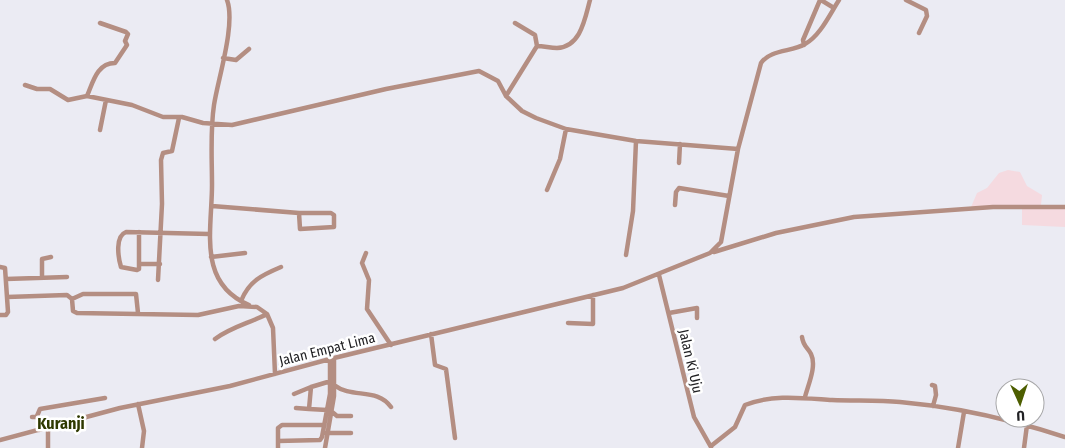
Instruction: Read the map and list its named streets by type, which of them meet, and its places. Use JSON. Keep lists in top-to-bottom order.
{
  "streets": {
    "street": ["Jalan Empat Lima", "Jalan Ki Uju"]
  },
  "crossings": [
    ["Jalan Empat Lima", "Jalan Ki Uju"]
  ],
  "districts": ["Kuranji"],
  "north": "bottom"
}
